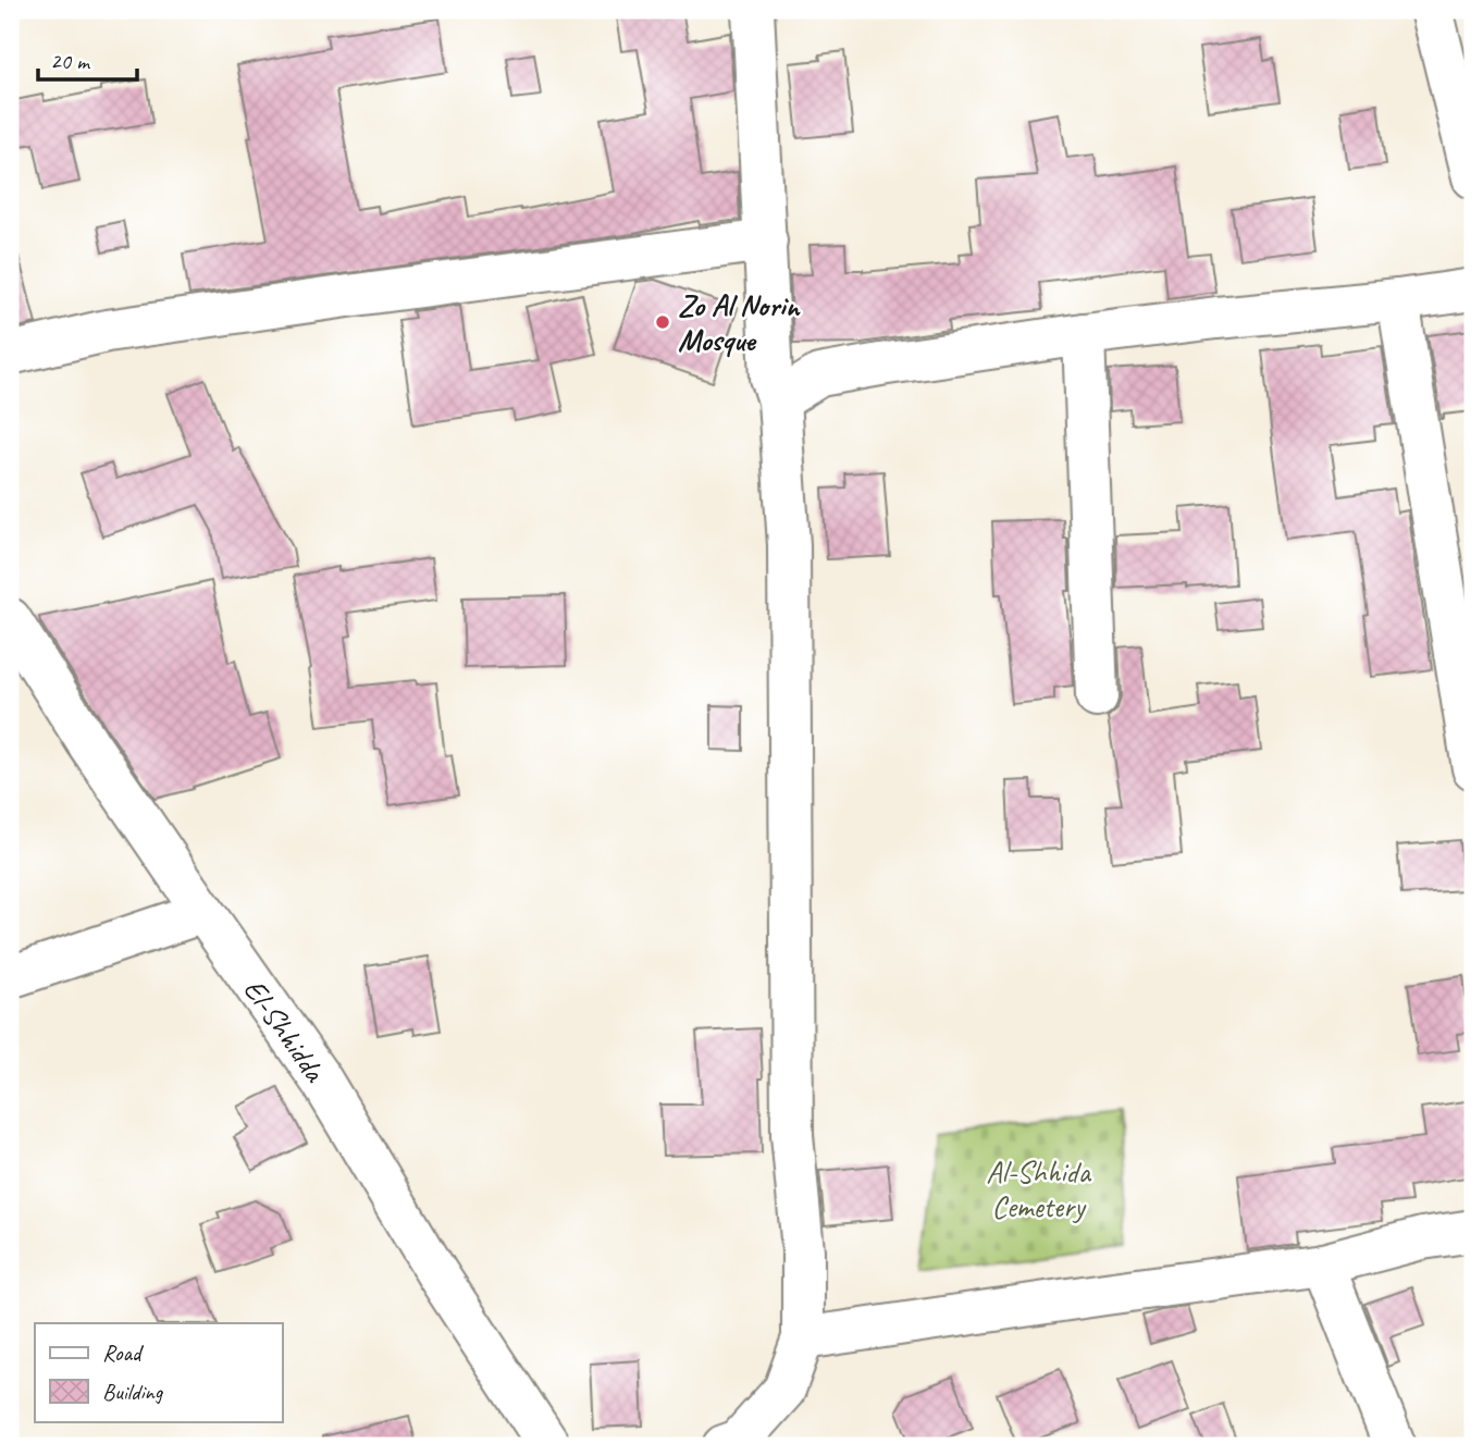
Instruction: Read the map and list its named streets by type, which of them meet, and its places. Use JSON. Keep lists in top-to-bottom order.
{
  "streets": {
    "street": ["El-Shhidda"]
  },
  "parks": ["Al-Shhida Cemetery"],
  "places": ["Zo Al Norin Mosque"],
  "legend": ["Road", "Building"],
  "scale_bar": "20 m"
}
